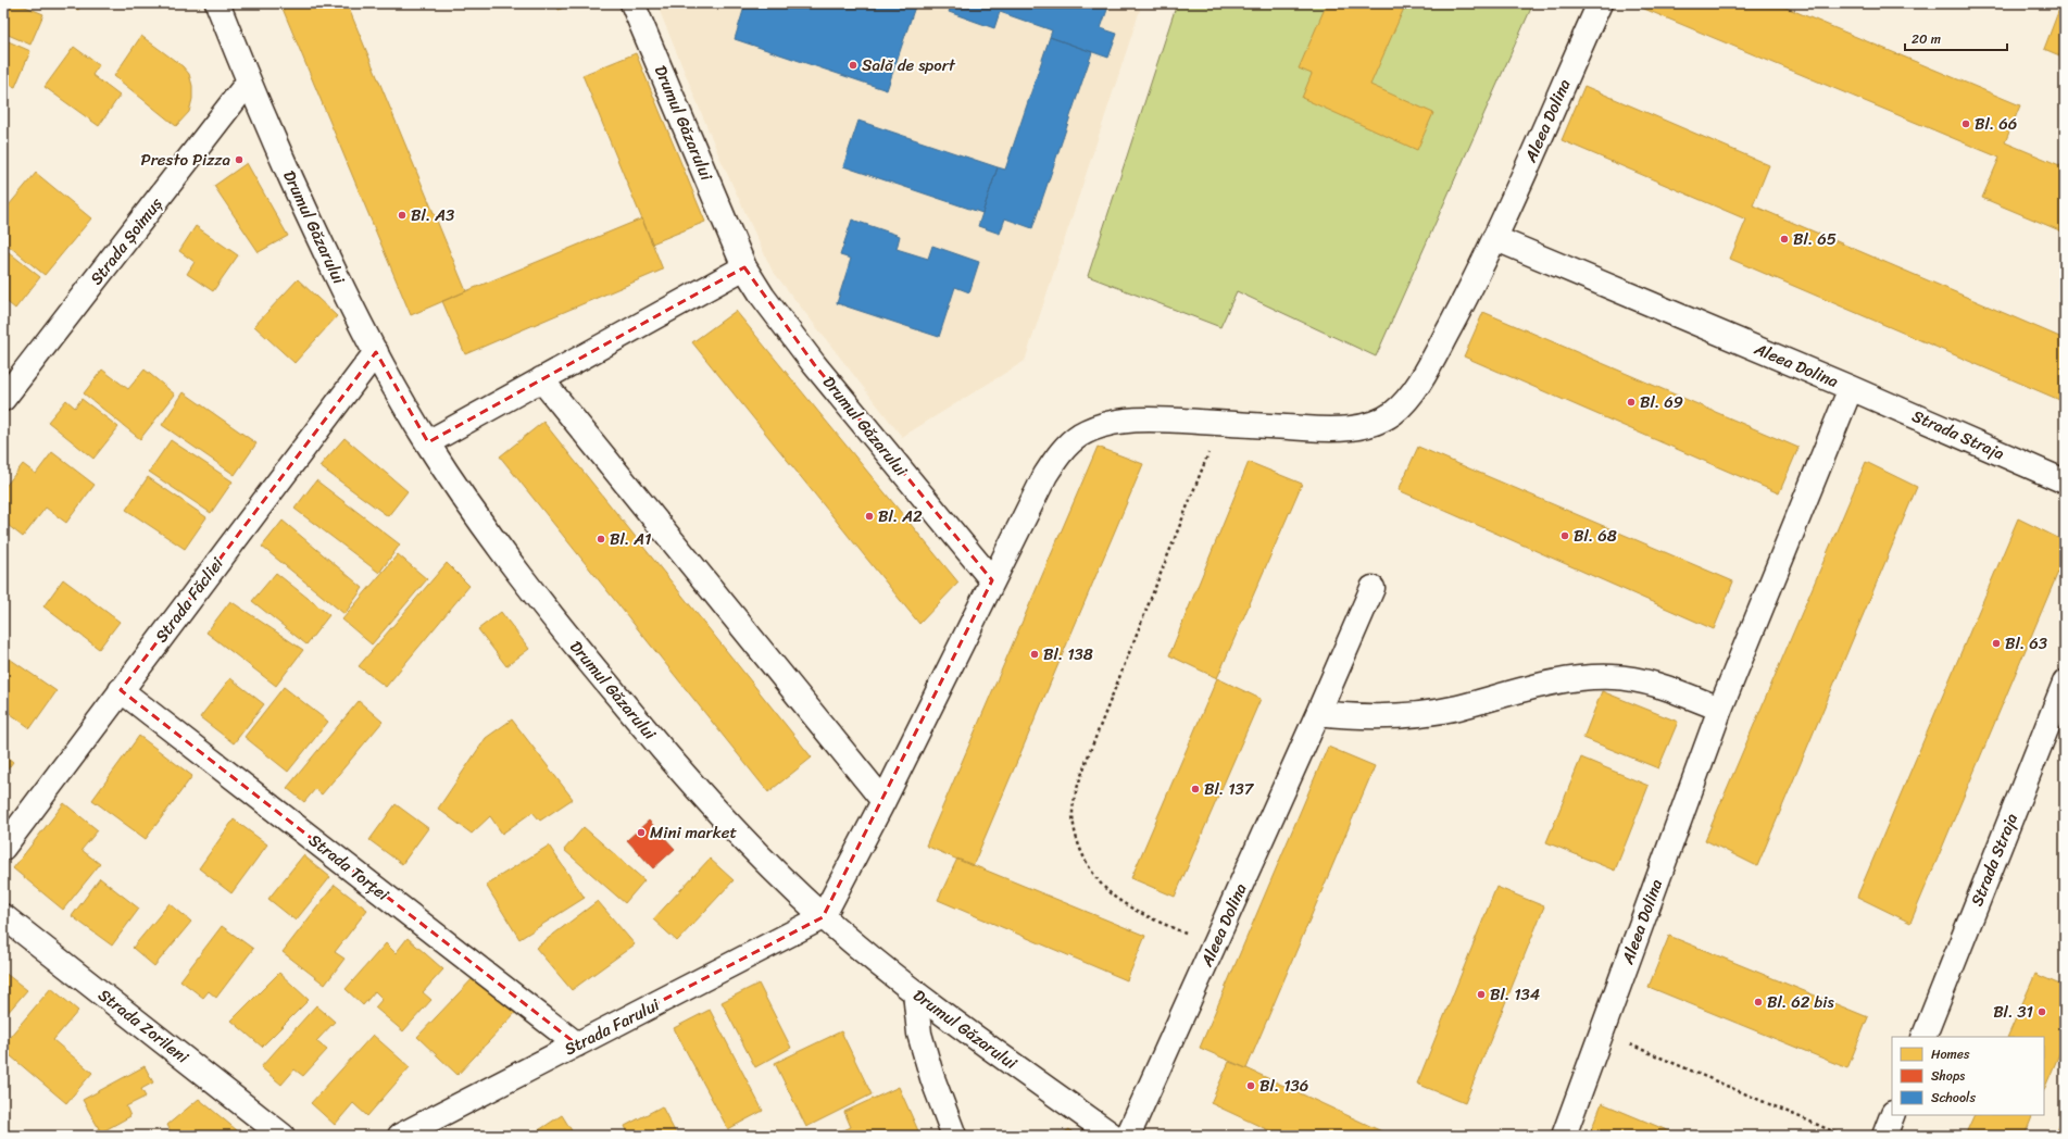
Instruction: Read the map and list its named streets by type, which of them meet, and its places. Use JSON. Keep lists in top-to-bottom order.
{
  "streets": {
    "street": [
      "Aleea Dolina",
      "Drumul Găzarului",
      "Strada Șoimuș",
      "Strada Straja",
      "Strada Făcliei",
      "Strada Torței",
      "Strada Zorileni",
      "Strada Farului"
    ]
  },
  "crossings": [
    ["Aleea Dolina", "Drumul Găzarului"],
    ["Aleea Dolina", "Strada Straja"],
    ["Drumul Găzarului", "Strada Șoimuș"],
    ["Drumul Găzarului", "Strada Făcliei"],
    ["Drumul Găzarului", "Strada Farului"],
    ["Strada Făcliei", "Strada Torței"],
    ["Strada Torței", "Strada Farului"]
  ],
  "places": [
    "Sală de sport",
    "Bl. 66",
    "Presto Pizza",
    "Bl. A3",
    "Bl. 65",
    "Bl. 69",
    "Bl. A2",
    "Bl. 68",
    "Bl. A1",
    "Bl. 63",
    "Bl. 138",
    "Bl. 137",
    "Mini market",
    "Bl. 134",
    "Bl. 62 bis",
    "Bl. 31",
    "Bl. 136"
  ],
  "legend": ["Homes", "Shops", "Schools"],
  "scale_bar": "20 m"
}
